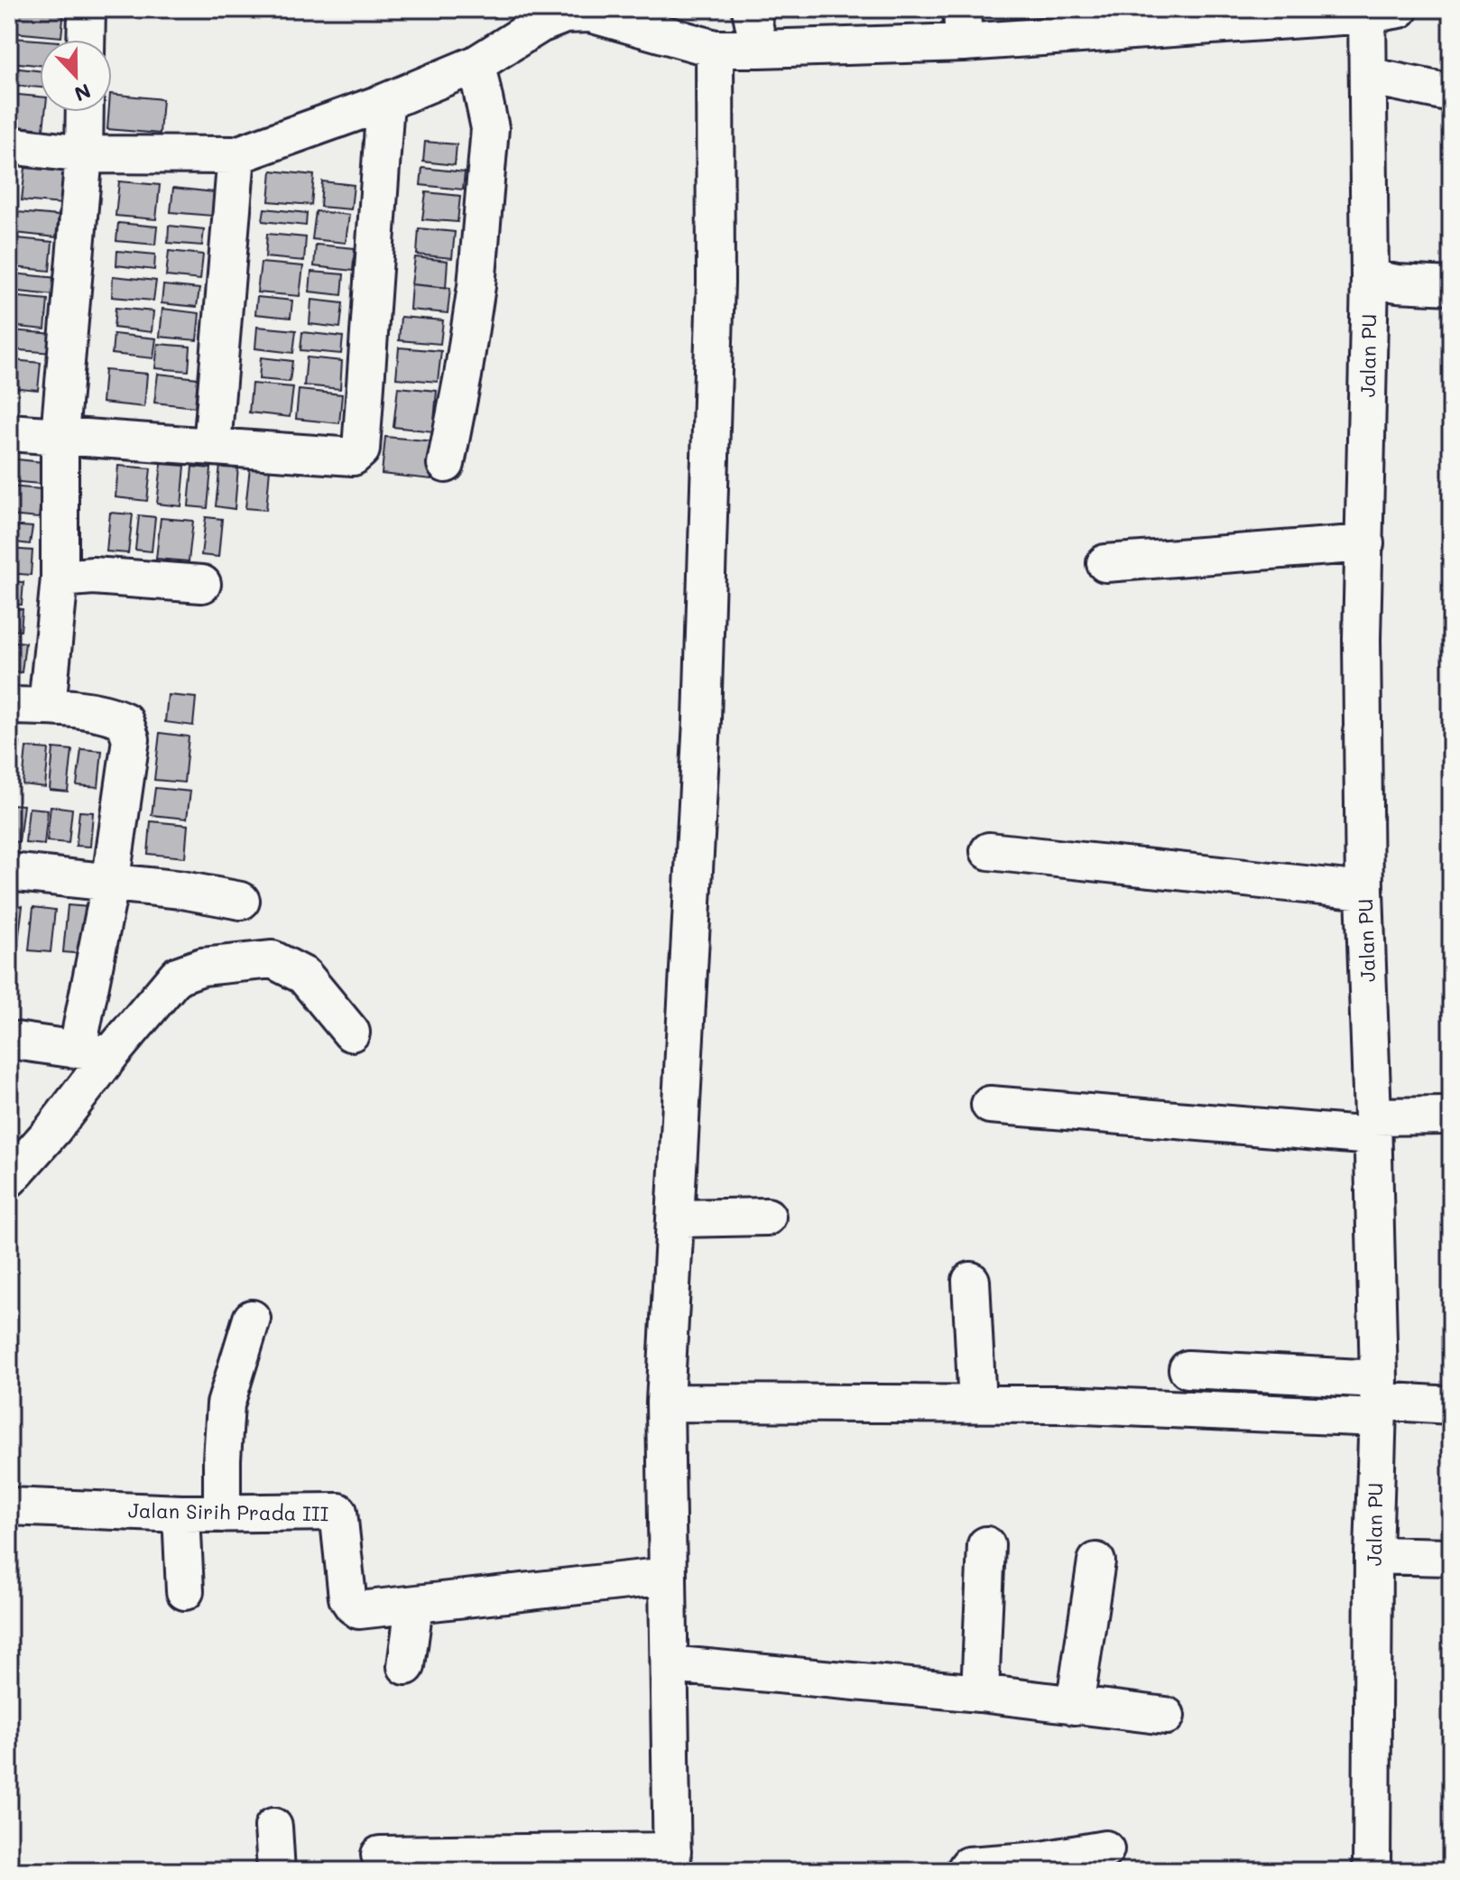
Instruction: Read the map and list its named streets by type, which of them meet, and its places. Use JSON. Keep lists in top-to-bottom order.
{
  "streets": {
    "street": ["Jalan PU", "Jalan Sirih Prada III"]
  },
  "north": "bottom"
}
